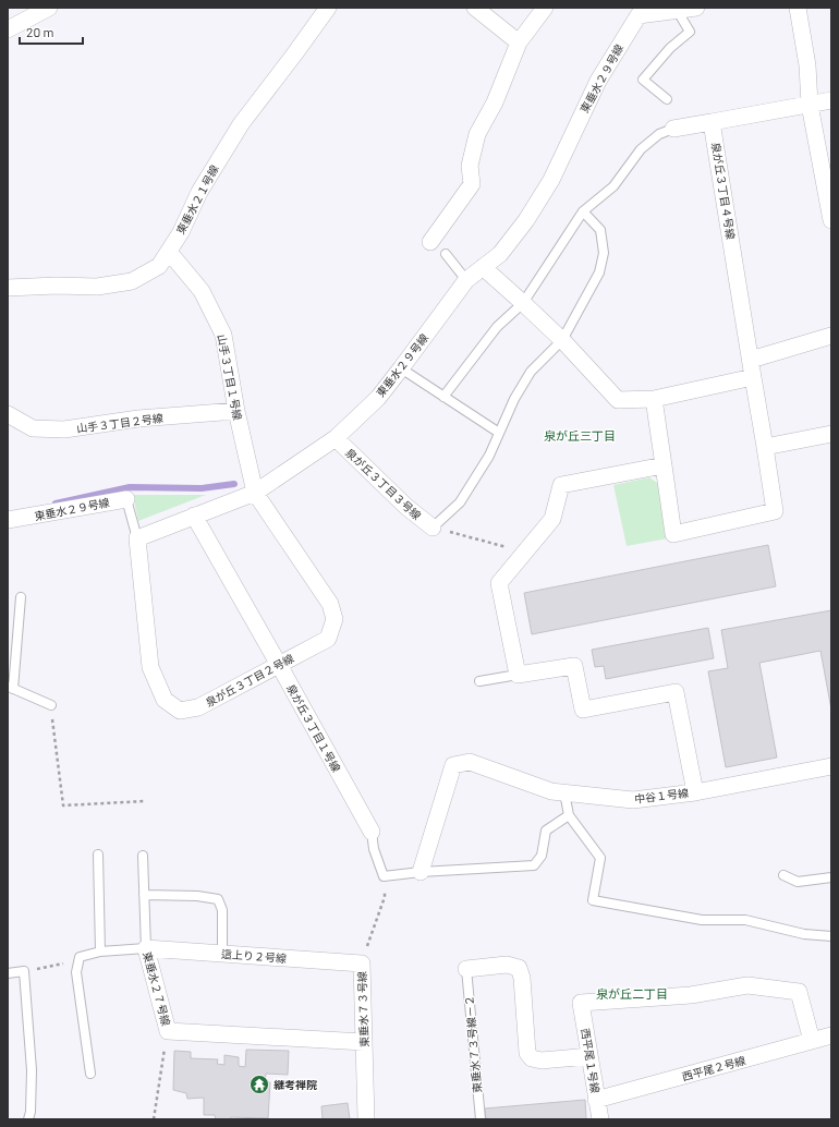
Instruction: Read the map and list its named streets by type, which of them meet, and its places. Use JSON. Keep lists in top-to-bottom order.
{
  "streets": {
    "street": [
      "東垂水２９号線",
      "泉が丘３丁目４号線",
      "東垂水２１号線",
      "山手３丁目１号線",
      "山手３丁目２号線",
      "泉が丘３丁目３号線",
      "泉が丘３丁目２号線",
      "泉が丘３丁目１号線",
      "中谷１号線",
      "這上り２号線",
      "東垂水２７号線",
      "東垂水７３号線",
      "西平尾１号線",
      "西平尾２号線"
    ],
    "lane": ["東垂水７３号線－２"]
  },
  "crossings": [
    ["東垂水２９号線", "山手３丁目１号線"],
    ["東垂水２９号線", "泉が丘３丁目３号線"],
    ["東垂水２９号線", "泉が丘３丁目２号線"],
    ["東垂水２９号線", "泉が丘３丁目１号線"],
    ["東垂水２１号線", "山手３丁目１号線"],
    ["山手３丁目１号線", "山手３丁目２号線"],
    ["山手３丁目１号線", "泉が丘３丁目２号線"],
    ["泉が丘３丁目２号線", "泉が丘３丁目１号線"],
    ["泉が丘３丁目１号線", "東垂水７３号線"],
    ["這上り２号線", "東垂水２７号線"],
    ["這上り２号線", "東垂水７３号線"],
    ["西平尾１号線", "西平尾２号線"]
  ],
  "districts": ["泉が丘三丁目", "泉が丘二丁目"],
  "places": {
    "temple": ["継考禅院"]
  },
  "scale_bar": "20 m"
}
